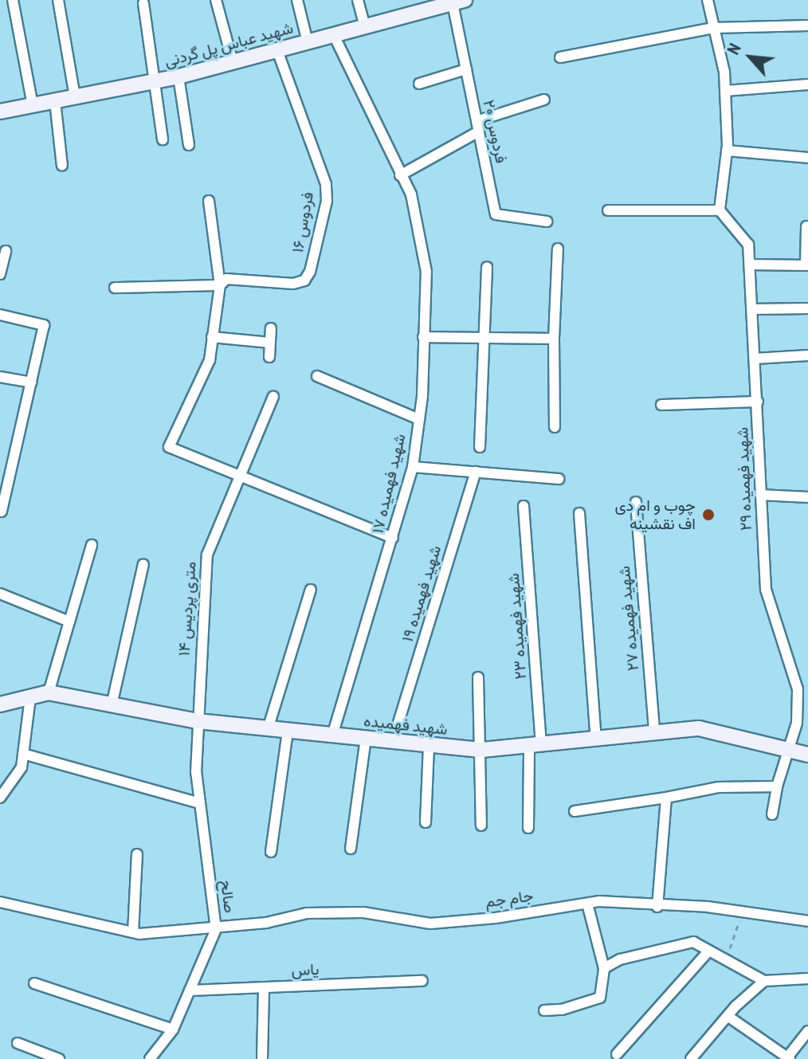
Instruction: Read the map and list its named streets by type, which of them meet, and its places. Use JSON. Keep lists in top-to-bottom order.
{
  "streets": {
    "street": [
      "شهید عباس پل گردنی",
      "فردوس ۲۰",
      "فردوس ۱۶",
      "شهید فهمیده ۲۹",
      "شهید فهمیده ۱۷",
      "شهید فهمیده ۱۹",
      "۱۴ متری پردیس",
      "شهید فهمیده ۲۷",
      "شهید فهمیده ۲۳",
      "شهید فهمیده",
      "صالح",
      "جام جم",
      "یاس"
    ]
  },
  "crossings": [
    ["شهید عباس پل گردنی", "فردوس ۲۰"],
    ["شهید عباس پل گردنی", "فردوس ۱۶"],
    ["شهید عباس پل گردنی", "شهید فهمیده ۱۷"],
    ["شهید فهمیده ۲۹", "شهید فهمیده"],
    ["شهید فهمیده ۱۷", "شهید فهمیده"],
    ["۱۴ متری پردیس", "شهید فهمیده"],
    ["۱۴ متری پردیس", "صالح"],
    ["شهید فهمیده ۲۷", "شهید فهمیده"],
    ["شهید فهمیده ۲۳", "شهید فهمیده"],
    ["شهید فهمیده", "صالح"],
    ["صالح", "جام جم"],
    ["صالح", "یاس"]
  ],
  "places": ["چوب و ام دی اف نقشینه"],
  "north": "top left"
}
